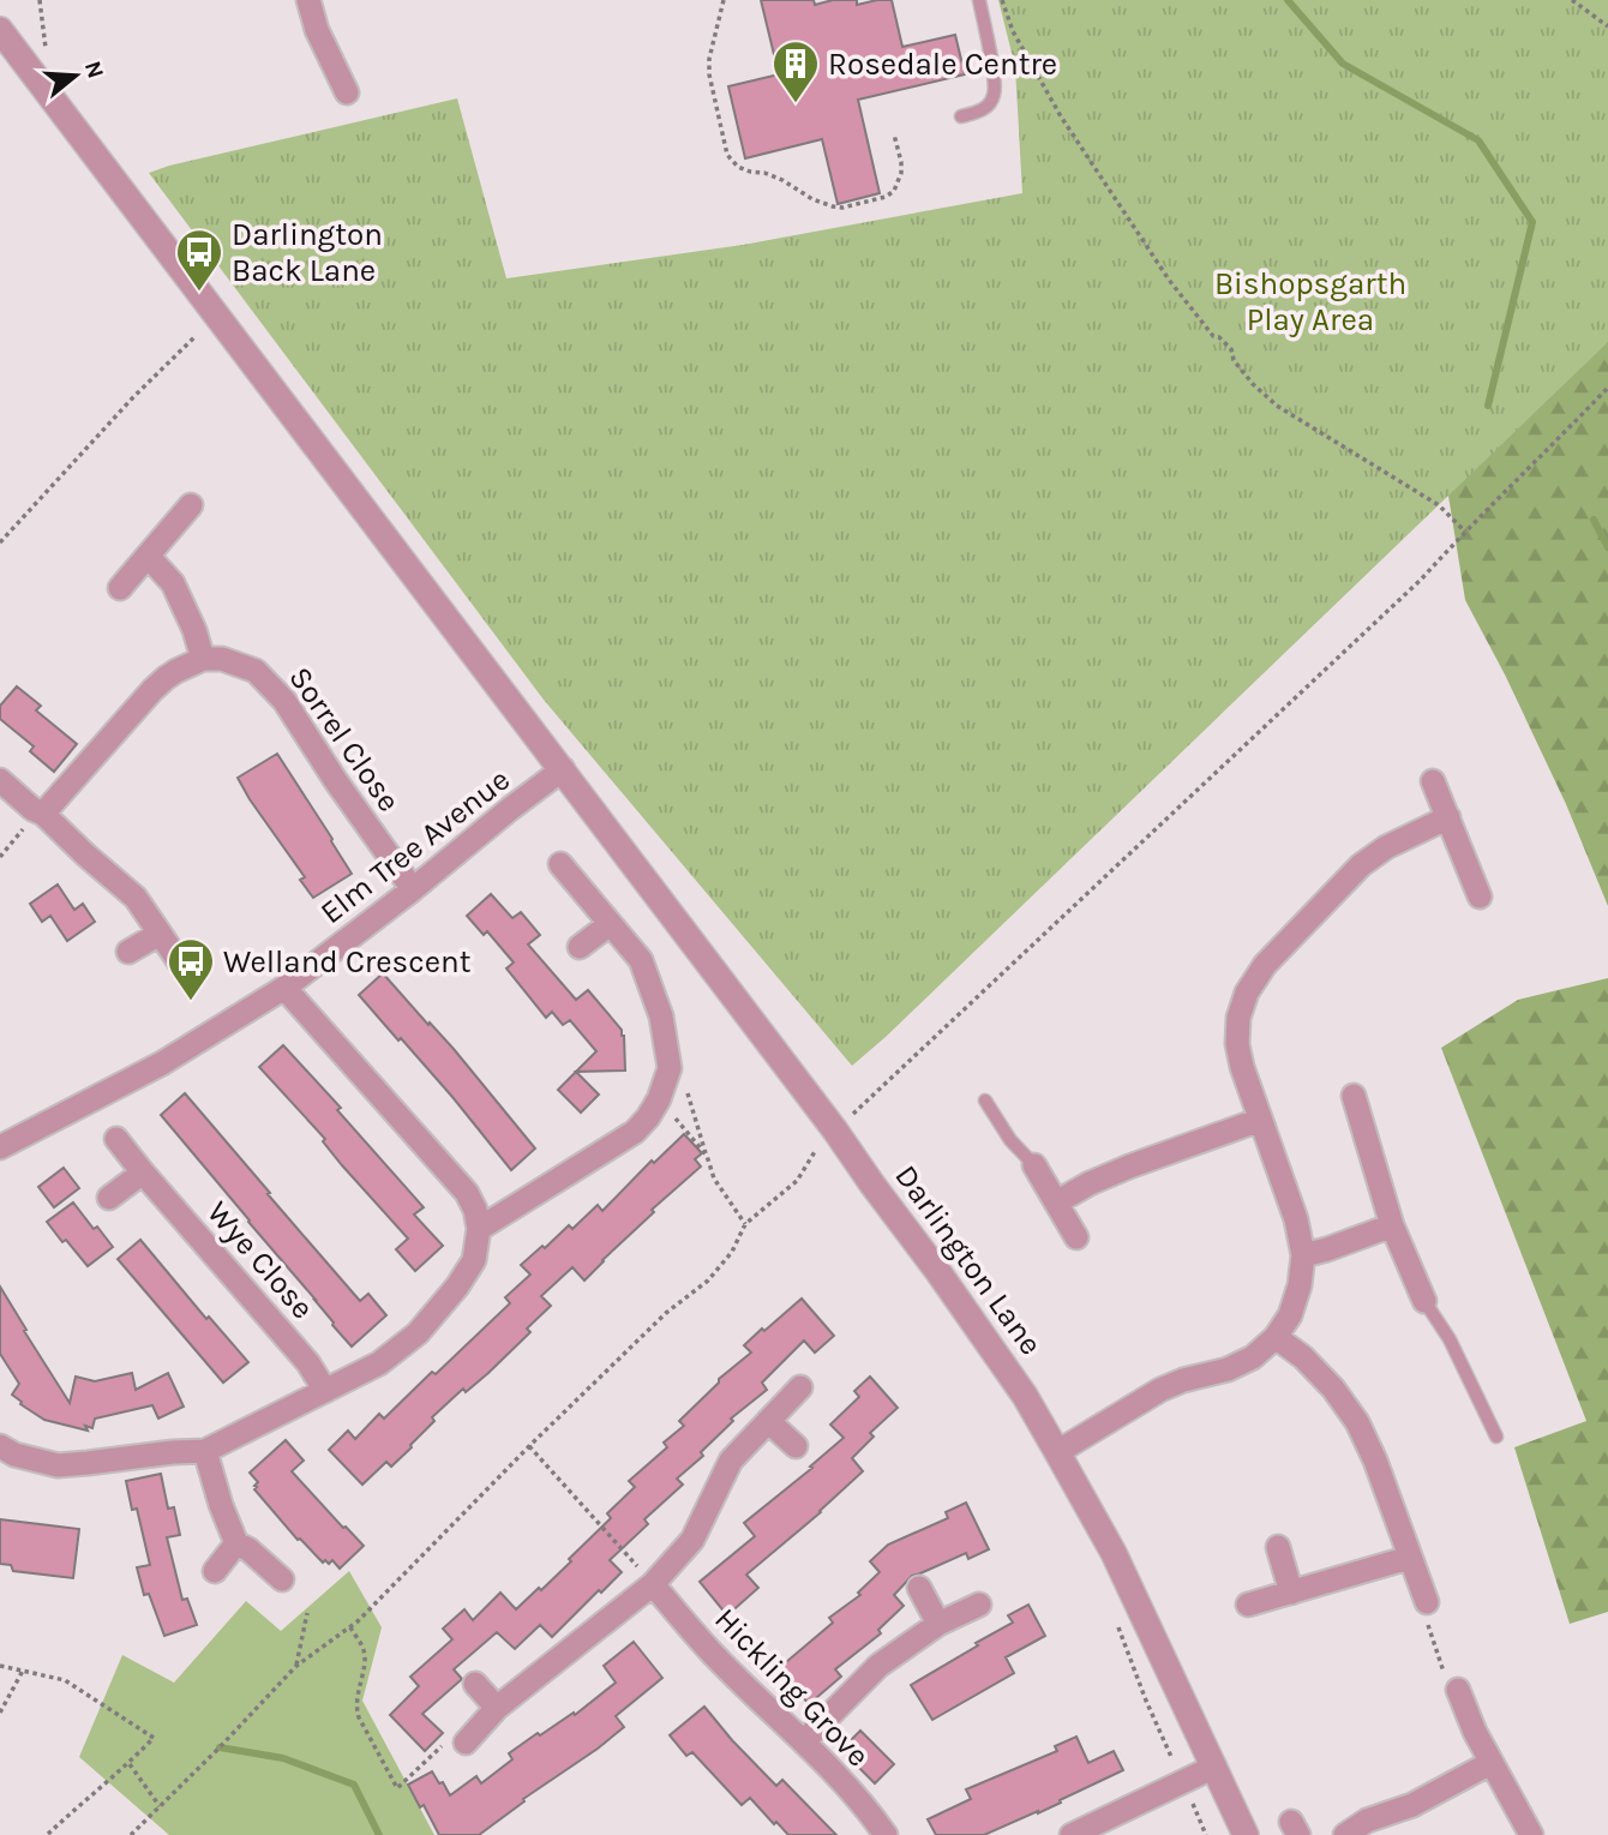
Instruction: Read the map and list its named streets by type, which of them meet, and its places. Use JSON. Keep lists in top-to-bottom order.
{
  "streets": {
    "street": [
      "Sorrel Close",
      "Elm Tree Avenue",
      "Wye Close",
      "Darlington Lane",
      "Hickling Grove"
    ]
  },
  "crossings": [
    ["Sorrel Close", "Elm Tree Avenue"],
    ["Elm Tree Avenue", "Darlington Lane"]
  ],
  "parks": ["Bishopsgarth Play Area"],
  "places": {
    "building": ["Rosedale Centre"],
    "bus stop": ["Darlington Back Lane", "Welland Crescent"]
  },
  "north": "right"
}
